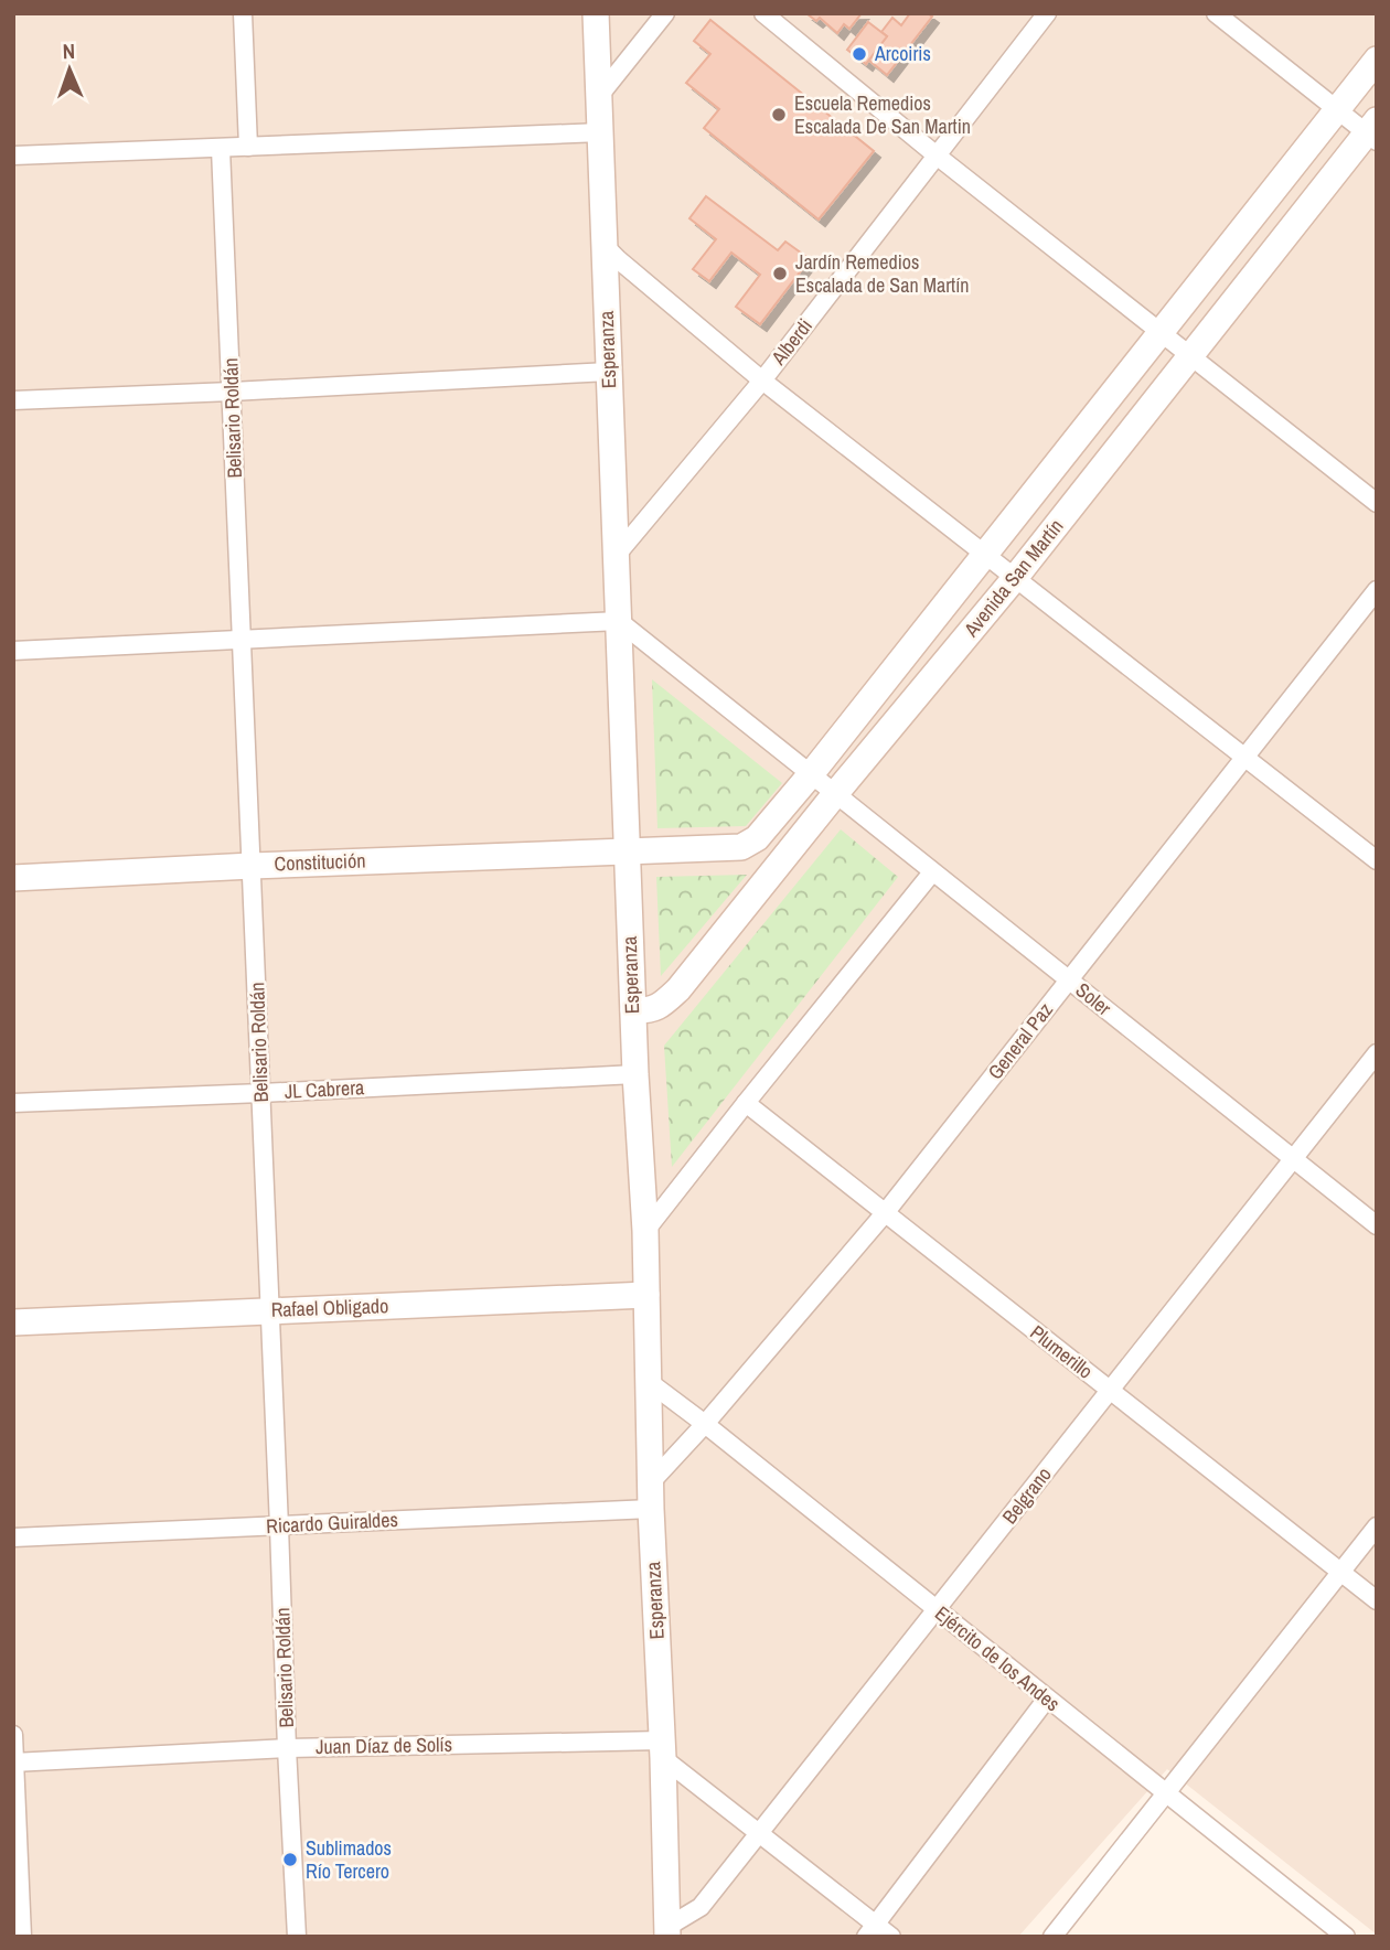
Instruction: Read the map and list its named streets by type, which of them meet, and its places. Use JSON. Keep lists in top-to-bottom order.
{
  "streets": {
    "main road": [
      "Esperanza",
      "Avenida San Martín",
      "Constitución",
      "Rafael Obligado"
    ],
    "street": [
      "Alberdi",
      "Belisario Roldán",
      "Soler",
      "General Paz",
      "JL Cabrera",
      "Plumerillo",
      "Belgrano",
      "Ricardo Guiraldes",
      "Ejército de los Andes",
      "Juan Díaz de Solís"
    ]
  },
  "crossings": [
    ["Alberdi", "Esperanza"],
    ["Esperanza", "Avenida San Martín"],
    ["Esperanza", "Constitución"],
    ["Esperanza", "Soler"],
    ["Esperanza", "General Paz"],
    ["Esperanza", "JL Cabrera"],
    ["Esperanza", "Rafael Obligado"],
    ["Esperanza", "Belgrano"],
    ["Esperanza", "Ricardo Guiraldes"],
    ["Esperanza", "Ejército de los Andes"],
    ["Esperanza", "Juan Díaz de Solís"],
    ["Belisario Roldán", "Constitución"],
    ["Belisario Roldán", "JL Cabrera"],
    ["Belisario Roldán", "Rafael Obligado"],
    ["Belisario Roldán", "Ricardo Guiraldes"],
    ["Belisario Roldán", "Juan Díaz de Solís"],
    ["Avenida San Martín", "Constitución"],
    ["Avenida San Martín", "Soler"],
    ["Soler", "General Paz"],
    ["Soler", "Belgrano"],
    ["General Paz", "Plumerillo"],
    ["General Paz", "Ejército de los Andes"],
    ["Plumerillo", "Belgrano"],
    ["Belgrano", "Ejército de los Andes"]
  ],
  "places": [
    "Arcoiris",
    "Escuela Remedios Escalada De San Martin",
    "Jardín Remedios Escalada de San Martín",
    "Sublimados Río Tercero"
  ],
  "north": "top"
}
